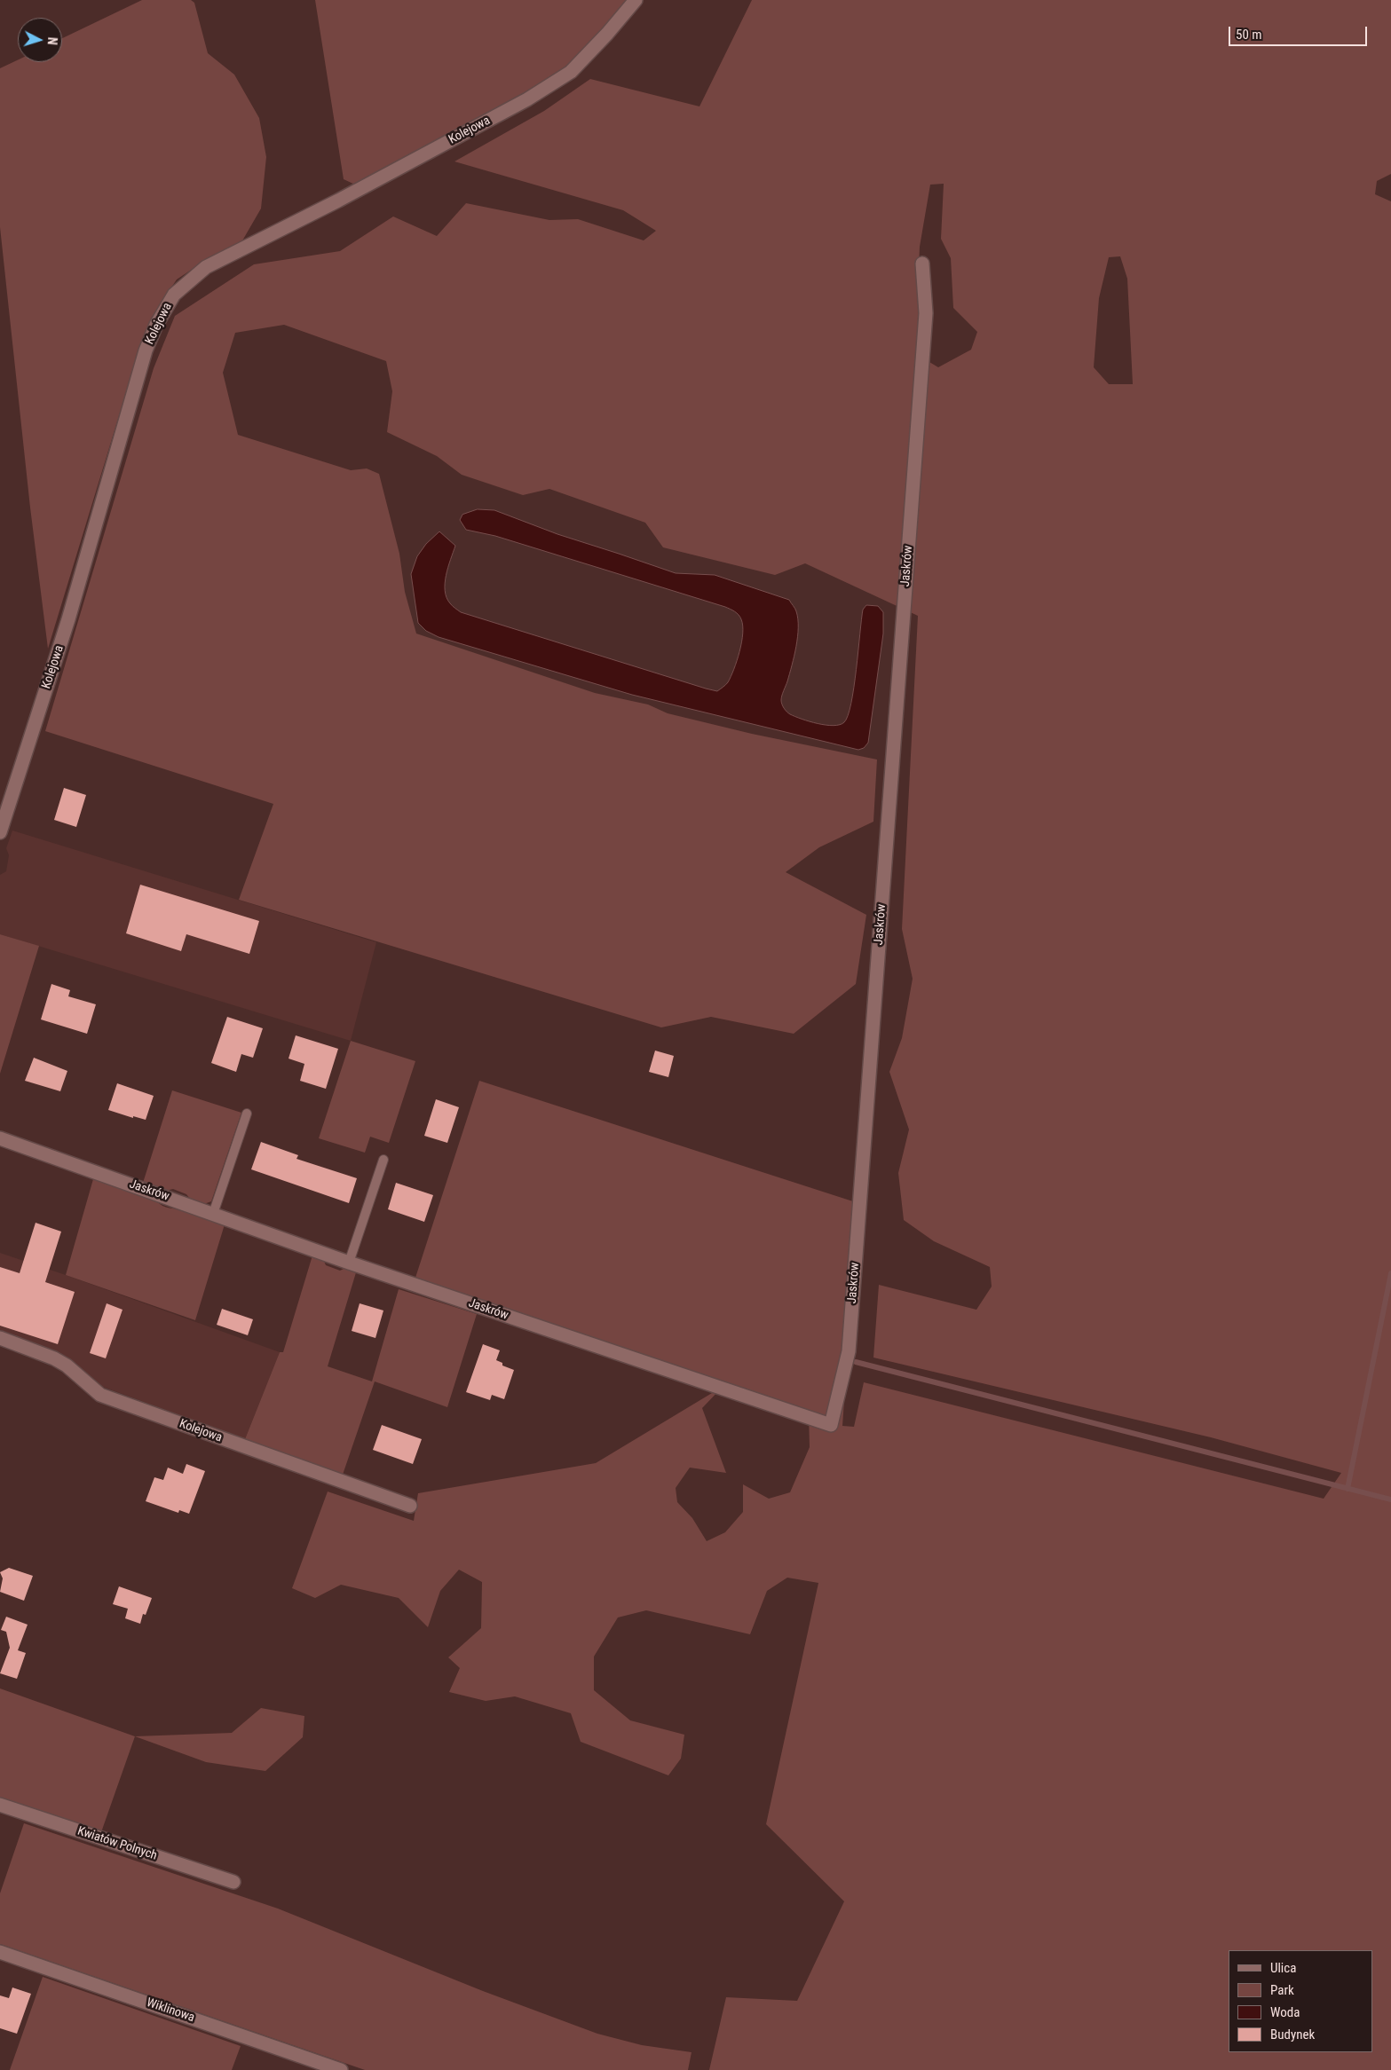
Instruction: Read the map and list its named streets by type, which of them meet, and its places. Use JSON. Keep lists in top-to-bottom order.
{
  "streets": {
    "street": [
      "Kolejowa",
      "Jaskrów",
      "Kwiatów Polnych",
      "Wiklinowa"
    ]
  },
  "legend": [
    "Ulica",
    "Park",
    "Woda",
    "Budynek"
  ],
  "scale_bar": "50 m",
  "north": "right"
}
